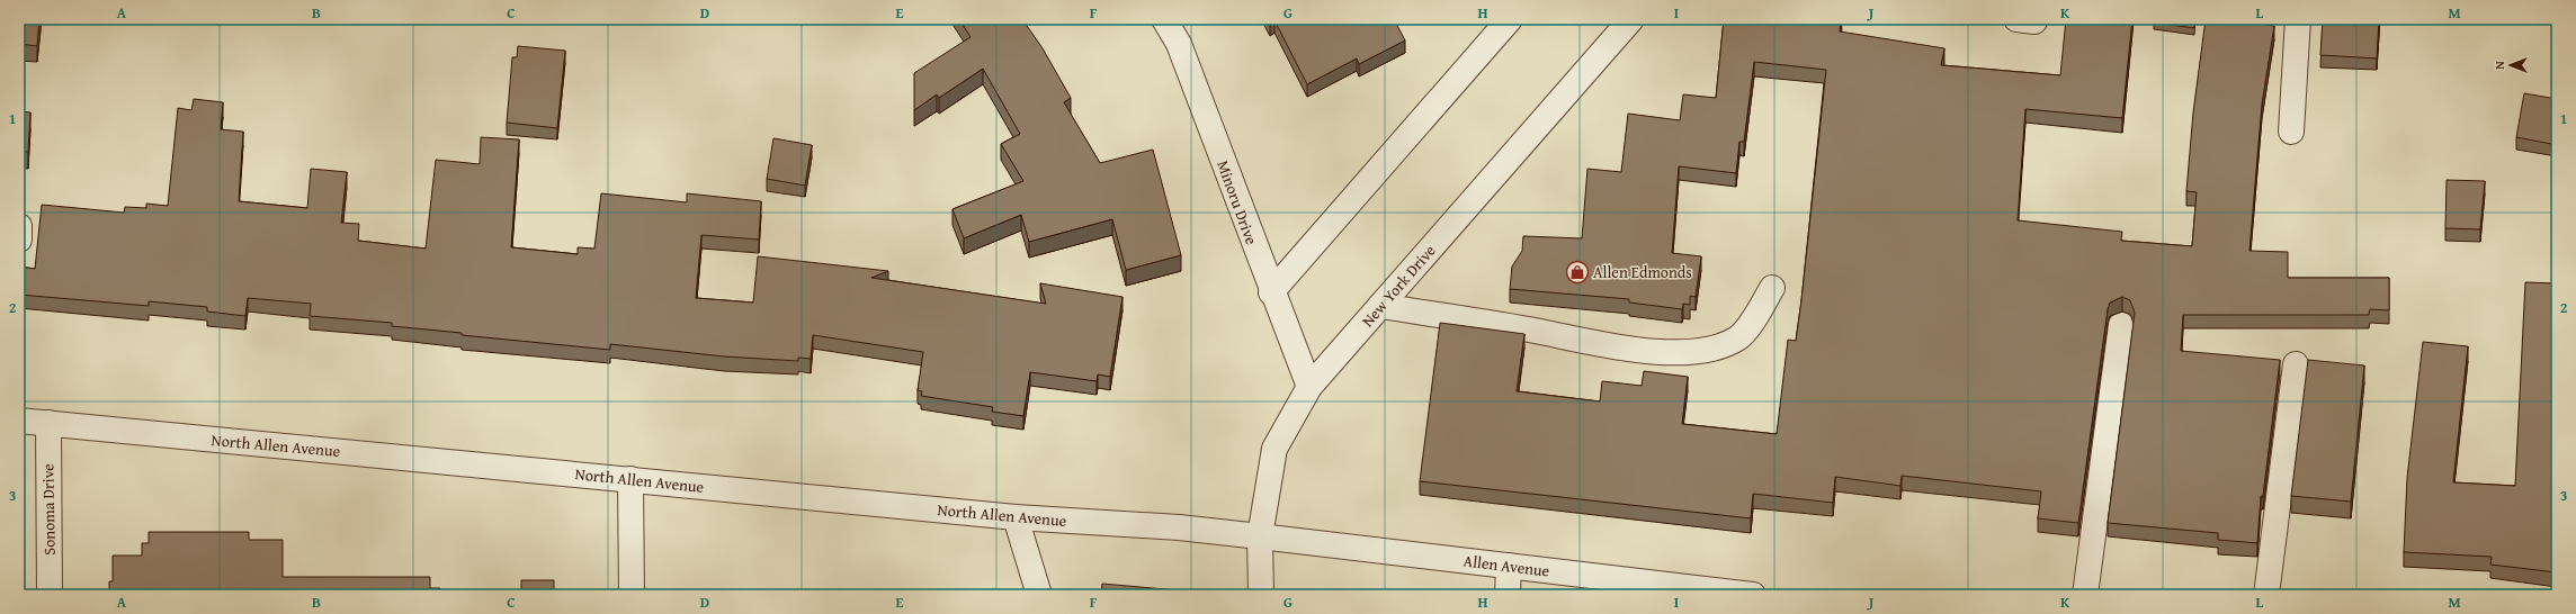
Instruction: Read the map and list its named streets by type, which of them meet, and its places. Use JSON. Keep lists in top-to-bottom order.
{
  "streets": {
    "street": [
      "Minoru Drive",
      "New York Drive",
      "North Allen Avenue",
      "Sonoma Drive",
      "Allen Avenue"
    ]
  },
  "crossings": [
    ["Minoru Drive", "New York Drive"],
    ["New York Drive", "North Allen Avenue"],
    ["New York Drive", "Allen Avenue"],
    ["North Allen Avenue", "Sonoma Drive"],
    ["North Allen Avenue", "Allen Avenue"]
  ],
  "places": {
    "shop": ["Allen Edmonds"]
  },
  "north": "left",
  "grid": {
    "columns": [
      "A",
      "B",
      "C",
      "D",
      "E",
      "F",
      "G",
      "H",
      "I",
      "J",
      "K",
      "L",
      "M"
    ],
    "rows": ["1", "2", "3"]
  }
}
